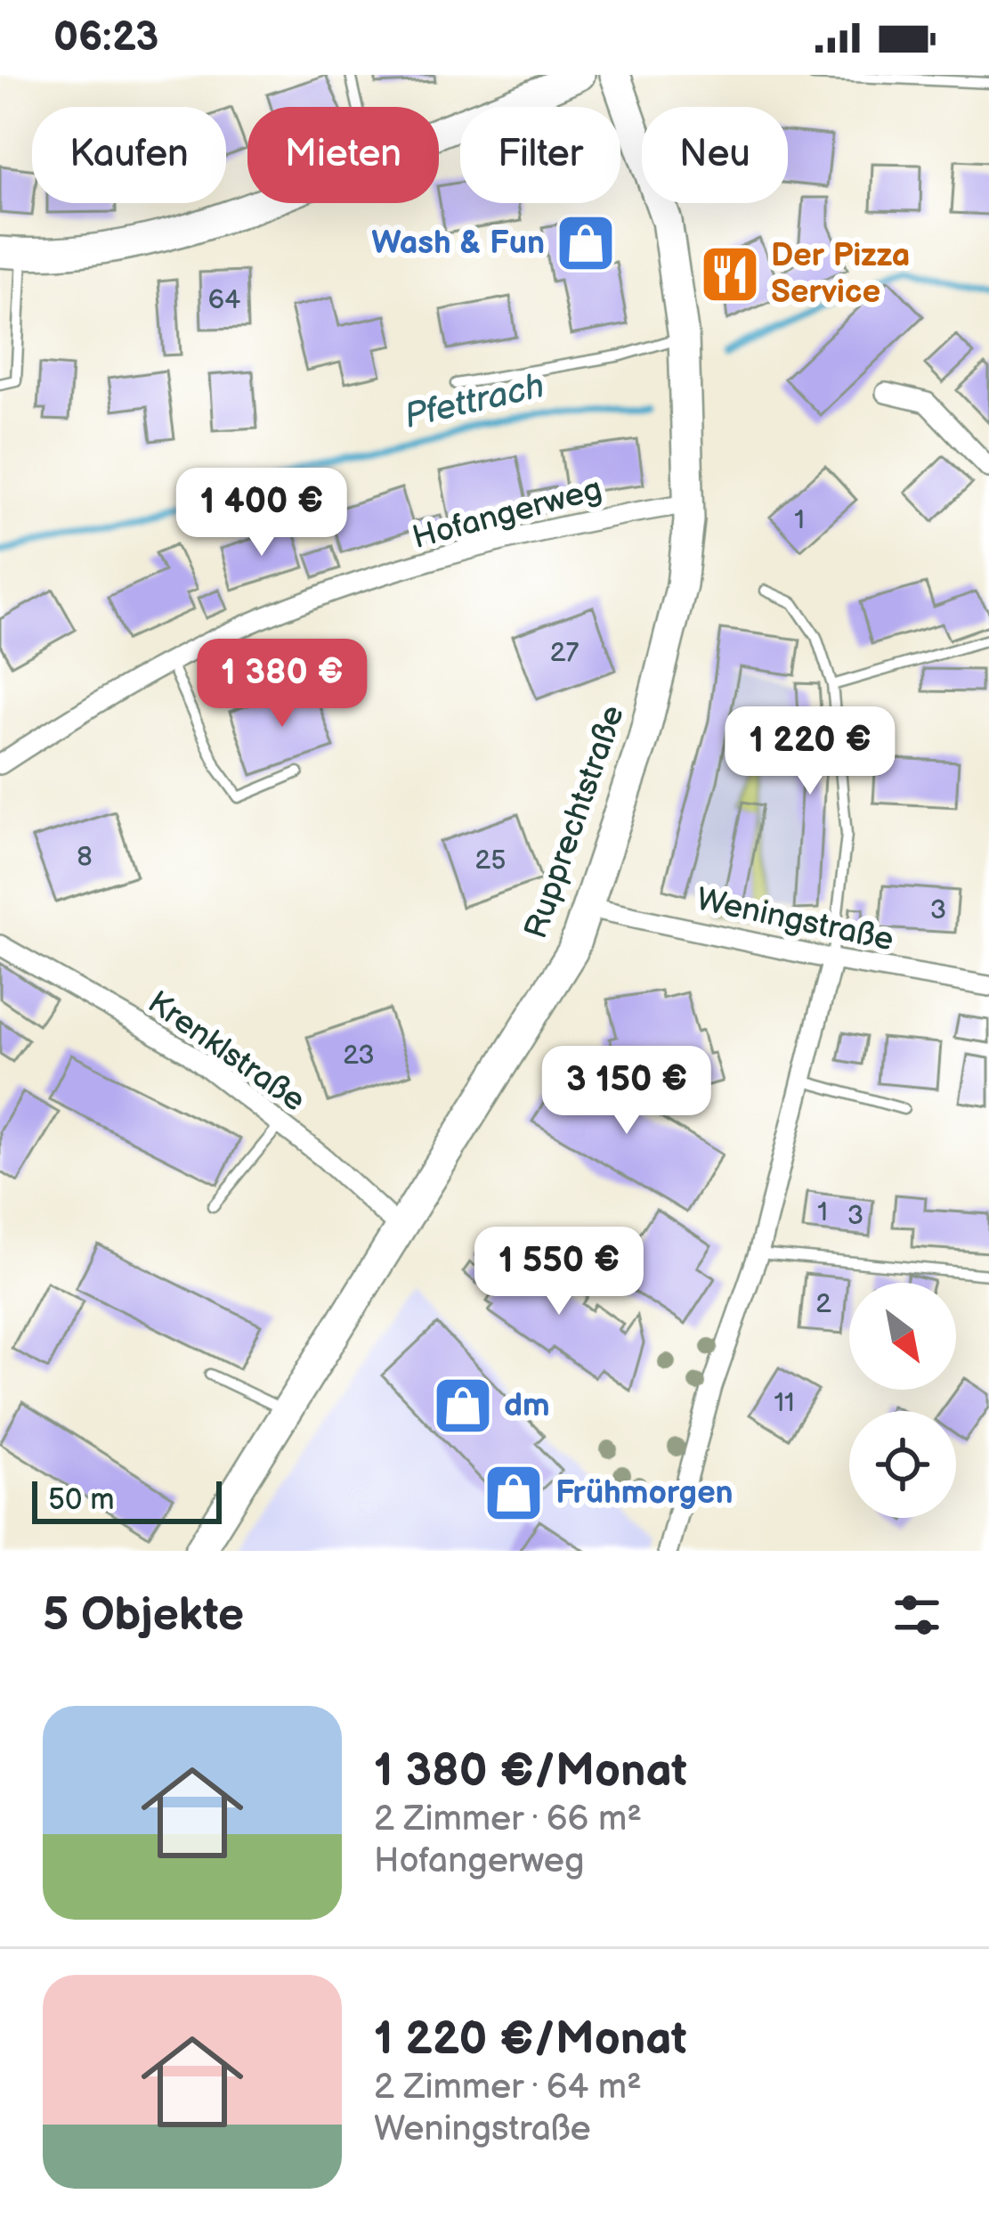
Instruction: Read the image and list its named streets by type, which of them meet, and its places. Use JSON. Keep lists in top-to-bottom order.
{
  "streets": {
    "main road": ["Rupprechtstraße"],
    "street": ["Hofangerweg", "Weningstraße", "Krenklstraße"]
  },
  "crossings": [
    ["Hofangerweg", "Rupprechtstraße"],
    ["Rupprechtstraße", "Weningstraße"],
    ["Rupprechtstraße", "Krenklstraße"]
  ],
  "water": ["Pfettrach"],
  "places": {
    "shop": ["Wash & Fun", "dm", "Frühmorgen"],
    "restaurant": ["Der Pizza Service"]
  },
  "house_numbers": [
    "64",
    "1",
    "27",
    "8",
    "25",
    "3",
    "23",
    "1",
    "3",
    "2",
    "11"
  ],
  "scale_bar": "50 m",
  "north": "bottom right",
  "page": {
    "status": "06:23",
    "chip": [
      "Kaufen",
      "Mieten",
      "Filter",
      "Neu"
    ],
    "price": [
      "1 400 €",
      "1 380 €",
      "1 220 €",
      "3 150 €",
      "1 550 €"
    ],
    "scale": "50 m",
    "heading": "5 Objekte",
    "list": [
      {
        "name": "1 380 €/Monat",
        "note": "2 Zimmer · 66 m² · Hofangerweg"
      },
      {
        "name": "1 220 €/Monat",
        "note": "2 Zimmer · 64 m² · Weningstraße"
      }
    ]
  }
}
